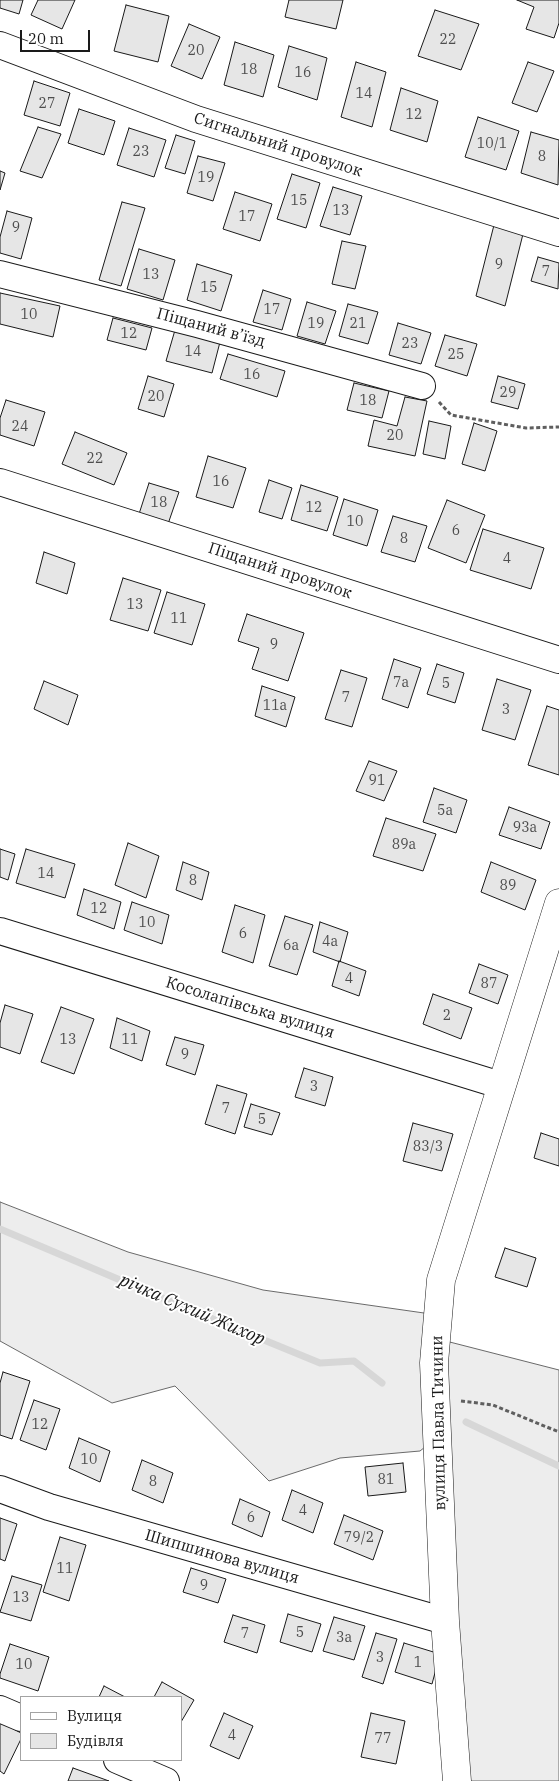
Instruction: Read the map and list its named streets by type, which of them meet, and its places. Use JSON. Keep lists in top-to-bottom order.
{
  "streets": {
    "main road": ["вулиця Павла Тичини"],
    "street": [
      "Сигнальний провулок",
      "Піщаний в’їзд",
      "Піщаний провулок",
      "Косолапівська вулиця",
      "Шипшинова вулиця"
    ]
  },
  "crossings": [
    ["Косолапівська вулиця", "вулиця Павла Тичини"],
    ["вулиця Павла Тичини", "Шипшинова вулиця"]
  ],
  "water": ["річка Сухий Жихор"],
  "house_numbers": [
    "22",
    "20",
    "18",
    "16",
    "14",
    "27",
    "12",
    "10/1",
    "23",
    "8",
    "19",
    "15",
    "13",
    "17",
    "9",
    "9",
    "7",
    "13",
    "15",
    "17",
    "10",
    "19",
    "21",
    "12",
    "23",
    "14",
    "25",
    "16",
    "29",
    "20",
    "18",
    "24",
    "20",
    "22",
    "16",
    "18",
    "12",
    "10",
    "6",
    "8",
    "4",
    "13",
    "11",
    "9",
    "7а",
    "5",
    "7",
    "11а",
    "3",
    "91",
    "5а",
    "93а",
    "89а",
    "14",
    "8",
    "89",
    "12",
    "10",
    "6",
    "4а",
    "6а",
    "4",
    "87",
    "2",
    "13",
    "11",
    "9",
    "3",
    "7",
    "5",
    "83/3",
    "12",
    "10",
    "81",
    "8",
    "4",
    "6",
    "79/2",
    "11",
    "9",
    "13",
    "5",
    "7",
    "3а",
    "3",
    "1",
    "10",
    "4",
    "77"
  ],
  "legend": ["Вулиця", "Будівля"],
  "scale_bar": "20 m"
}
